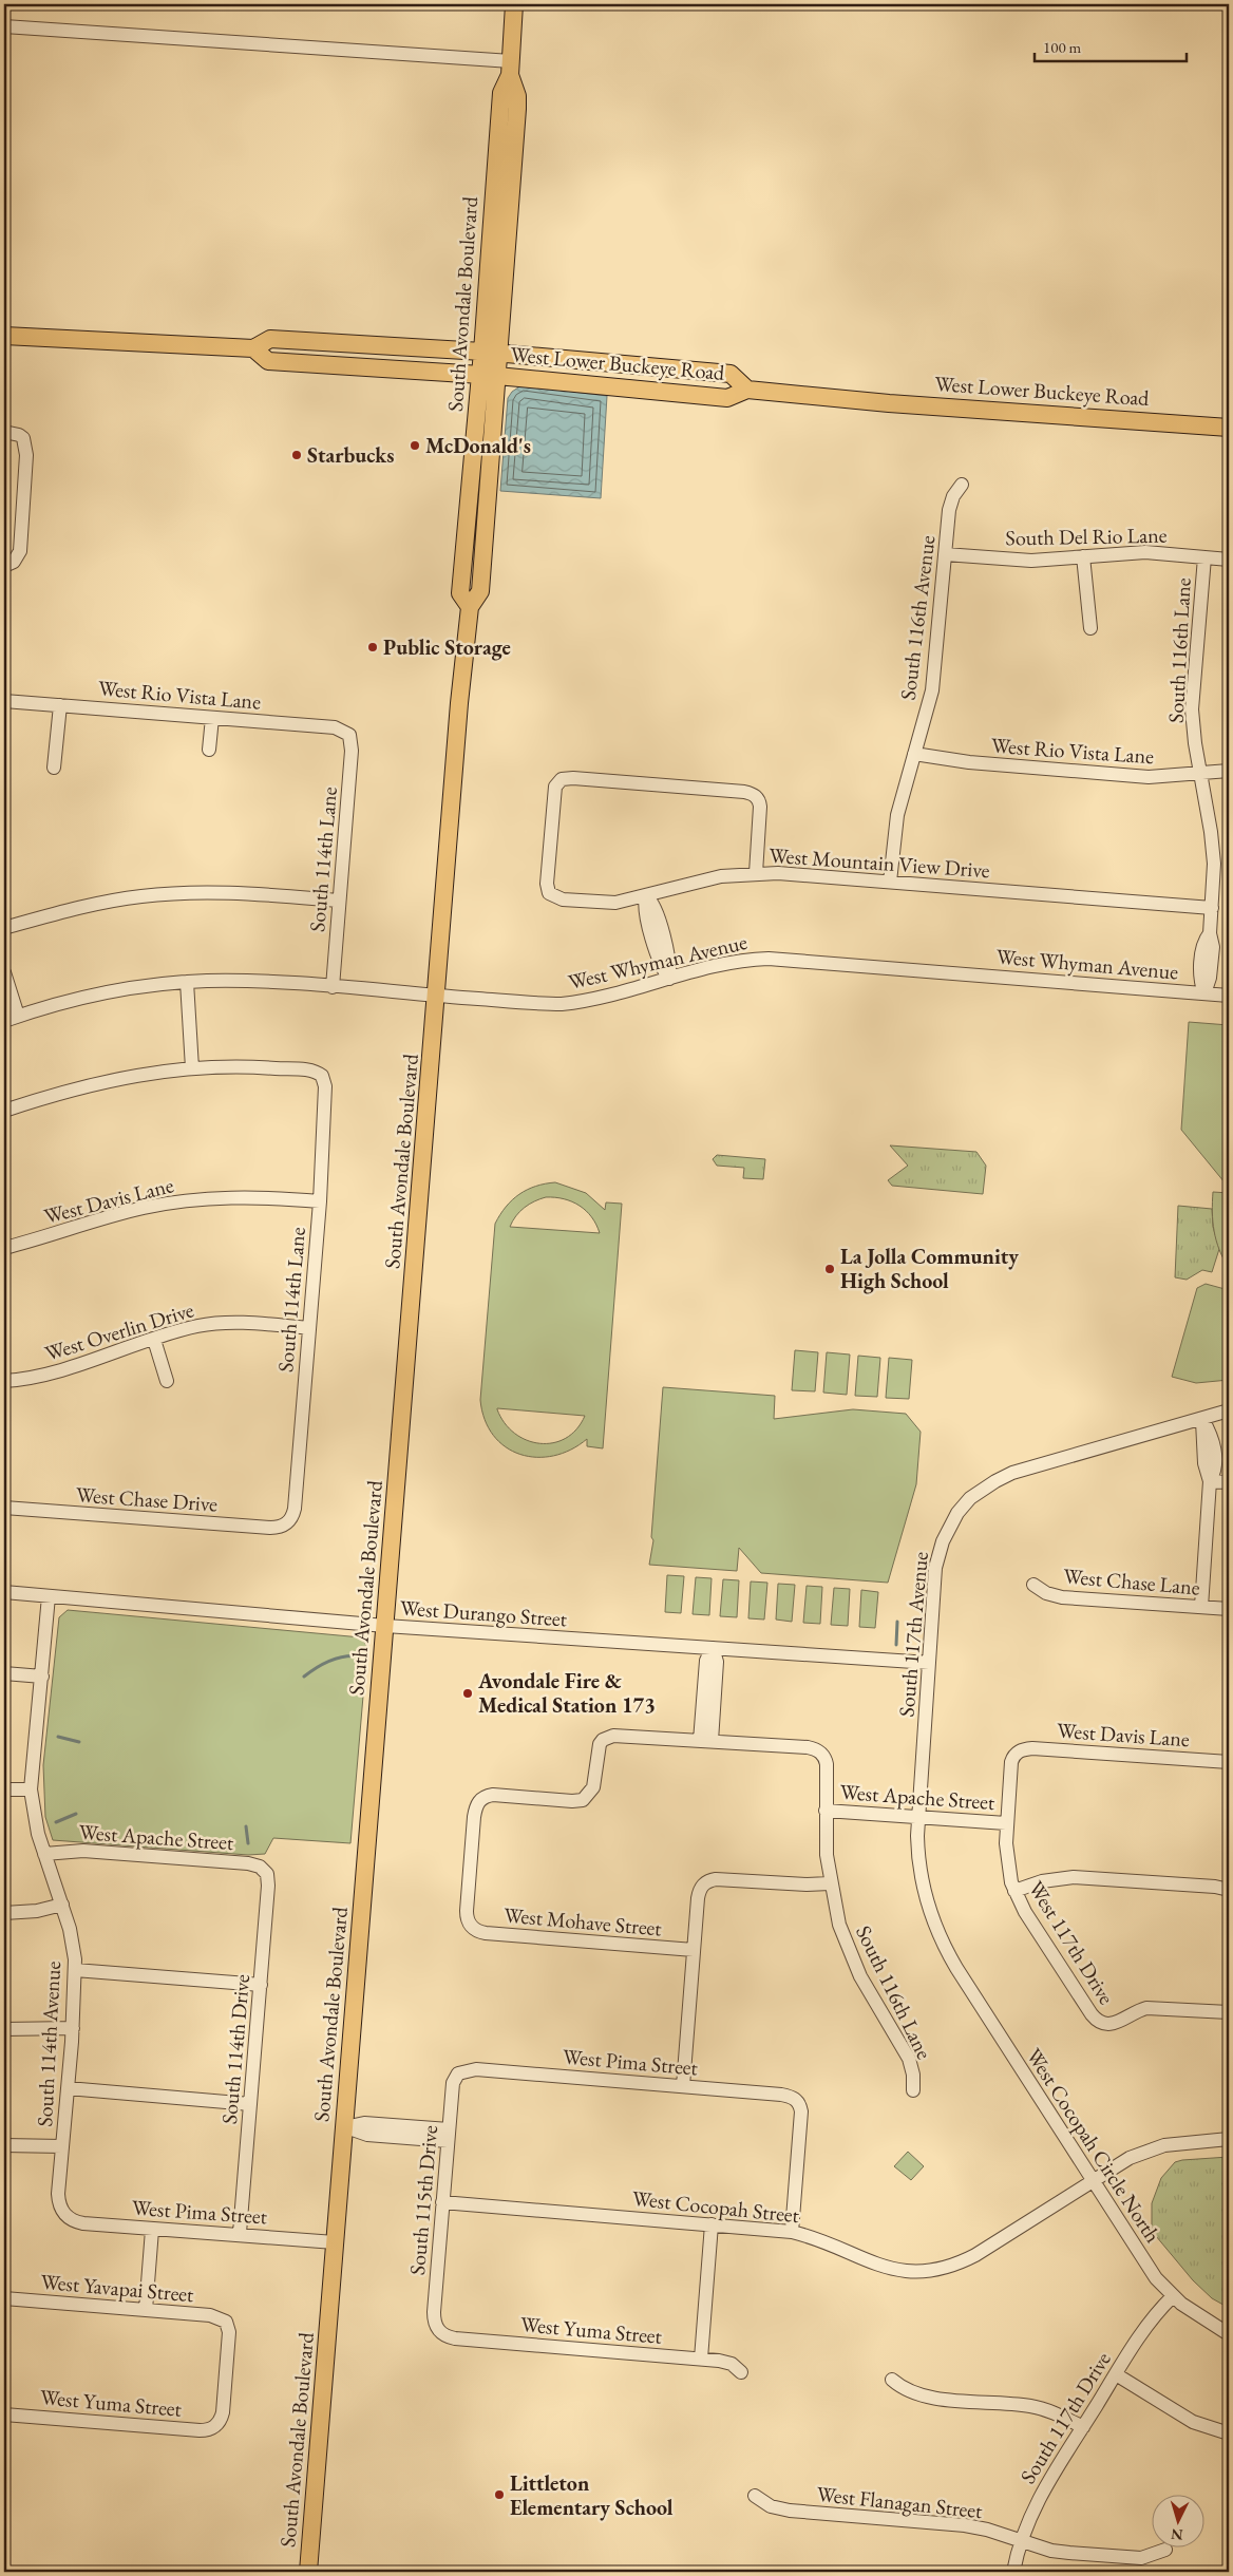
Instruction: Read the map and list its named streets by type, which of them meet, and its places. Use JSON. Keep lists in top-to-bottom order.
{
  "streets": {
    "main road": ["South Avondale Boulevard", "West Lower Buckeye Road"],
    "street": [
      "South Del Rio Lane",
      "South 116th Avenue",
      "South 116th Lane",
      "West Rio Vista Lane",
      "South 114th Lane",
      "West Mountain View Drive",
      "West Whyman Avenue",
      "West Davis Lane",
      "West Overlin Drive",
      "West Chase Drive",
      "West Chase Lane",
      "West Durango Street",
      "South 117th Avenue",
      "West Apache Street",
      "West Mohave Street",
      "West 117th Drive",
      "South 114th Avenue",
      "South 114th Drive",
      "West Pima Street",
      "West Cocopah Circle North",
      "South 115th Drive",
      "West Cocopah Street",
      "West Yavapai Street",
      "West Yuma Street",
      "South 117th Drive",
      "West Flanagan Street"
    ]
  },
  "crossings": [
    ["South Avondale Boulevard", "West Lower Buckeye Road"],
    ["South Avondale Boulevard", "West Whyman Avenue"],
    ["South Avondale Boulevard", "West Durango Street"],
    ["South Avondale Boulevard", "West Pima Street"],
    ["South Del Rio Lane", "South 116th Avenue"],
    ["South Del Rio Lane", "South 116th Lane"],
    ["South 116th Avenue", "West Rio Vista Lane"],
    ["South 116th Avenue", "West Mountain View Drive"],
    ["South 116th Lane", "West Rio Vista Lane"],
    ["South 116th Lane", "West Mountain View Drive"],
    ["South 116th Lane", "West Whyman Avenue"],
    ["South 116th Lane", "West Apache Street"],
    ["South 116th Lane", "West Mohave Street"],
    ["West Rio Vista Lane", "South 114th Lane"],
    ["South 114th Lane", "West Whyman Avenue"],
    ["South 114th Lane", "West Davis Lane"],
    ["South 114th Lane", "West Overlin Drive"],
    ["South 114th Lane", "West Chase Drive"],
    ["West Davis Lane", "West 117th Drive"],
    ["West Durango Street", "South 117th Avenue"],
    ["West Durango Street", "South 114th Avenue"],
    ["South 117th Avenue", "West Apache Street"],
    ["South 117th Avenue", "West Cocopah Circle North"],
    ["West Apache Street", "West 117th Drive"],
    ["West Apache Street", "South 114th Avenue"],
    ["West Apache Street", "South 114th Drive"],
    ["South 114th Avenue", "West Pima Street"],
    ["South 114th Drive", "West Pima Street"],
    ["West Pima Street", "South 115th Drive"],
    ["West Pima Street", "West Cocopah Street"],
    ["West Cocopah Circle North", "West Cocopah Street"],
    ["West Cocopah Circle North", "South 117th Drive"],
    ["South 115th Drive", "West Cocopah Street"],
    ["South 115th Drive", "West Yuma Street"],
    ["West Yavapai Street", "West Yuma Street"],
    ["South 117th Drive", "West Flanagan Street"]
  ],
  "places": [
    "McDonald's",
    "Starbucks",
    "Public Storage",
    "La Jolla Community High School",
    "Avondale Fire & Medical Station 173",
    "Littleton Elementary School"
  ],
  "scale_bar": "100 m",
  "north": "bottom"
}
